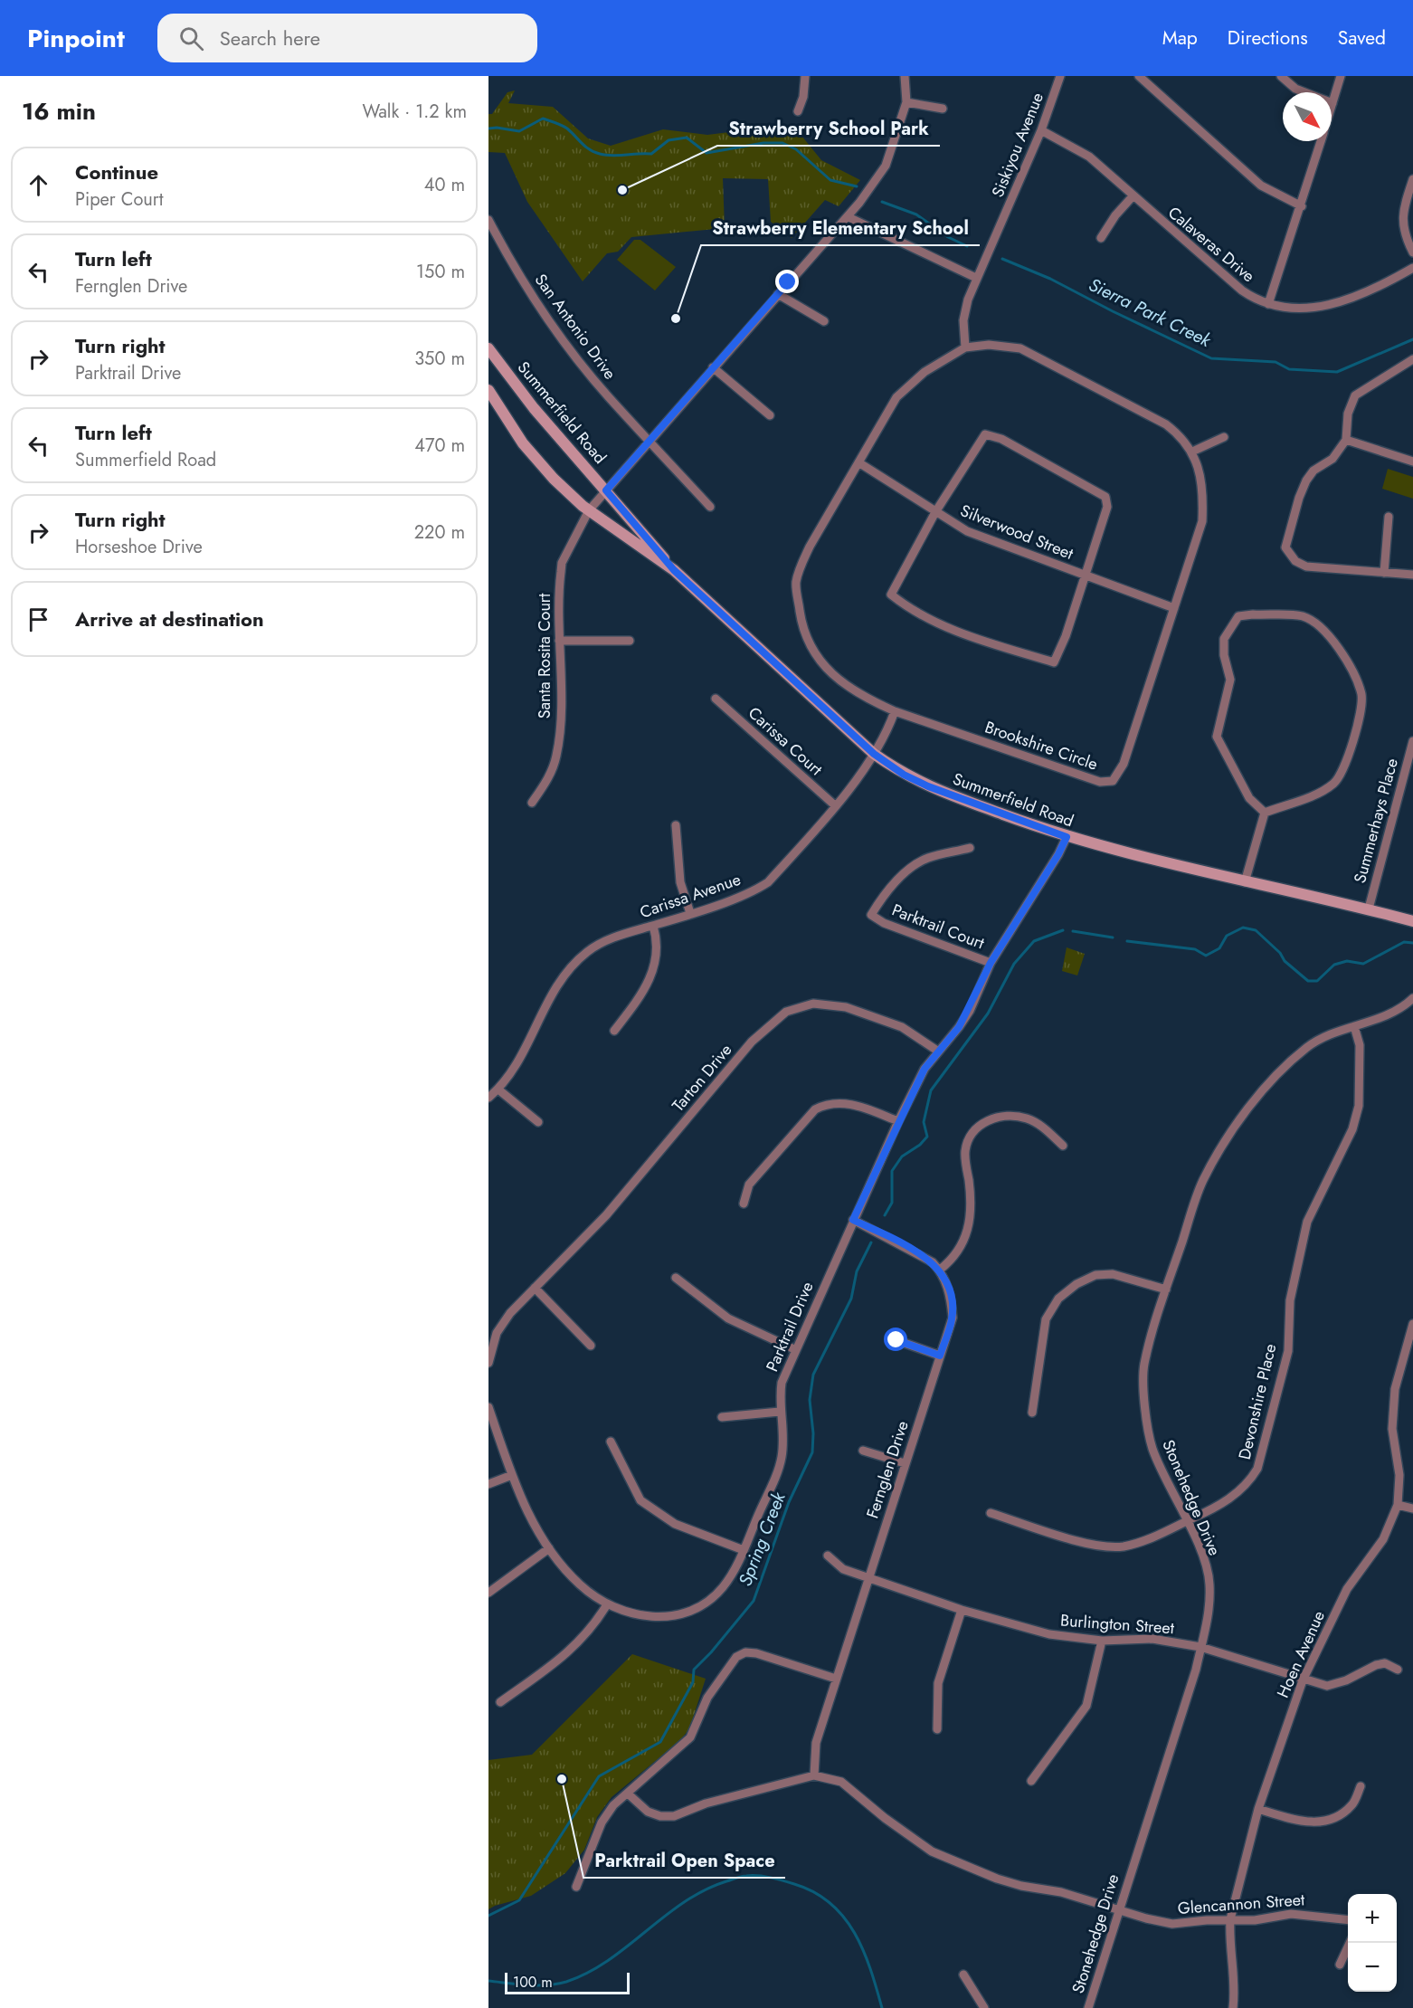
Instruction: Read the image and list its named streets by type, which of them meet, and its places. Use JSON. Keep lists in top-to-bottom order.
{
  "streets": {
    "street": [
      "Siskiyou Avenue",
      "Calaveras Drive",
      "San Antonio Drive",
      "Summerfield Road",
      "Silverwood Street",
      "Santa Rosita Court",
      "Carissa Court",
      "Brookshire Circle",
      "Summerhays Place",
      "Carissa Avenue",
      "Parktrail Court",
      "Tarton Drive",
      "Parktrail Drive",
      "Devonshire Place",
      "Fernglen Drive",
      "Stonehedge Drive",
      "Burlington Street",
      "Hoen Avenue",
      "Glencannon Street"
    ]
  },
  "crossings": [
    ["Siskiyou Avenue", "Calaveras Drive"],
    ["Siskiyou Avenue", "Brookshire Circle"],
    ["San Antonio Drive", "Santa Rosita Court"],
    ["Summerfield Road", "Santa Rosita Court"],
    ["Summerfield Road", "Summerhays Place"],
    ["Summerfield Road", "Carissa Avenue"],
    ["Summerfield Road", "Parktrail Drive"],
    ["Silverwood Street", "Brookshire Circle"],
    ["Carissa Court", "Carissa Avenue"],
    ["Brookshire Circle", "Carissa Avenue"],
    ["Parktrail Court", "Parktrail Drive"],
    ["Tarton Drive", "Parktrail Drive"],
    ["Devonshire Place", "Stonehedge Drive"],
    ["Fernglen Drive", "Burlington Street"],
    ["Fernglen Drive", "Glencannon Street"],
    ["Stonehedge Drive", "Burlington Street"],
    ["Stonehedge Drive", "Glencannon Street"],
    ["Burlington Street", "Hoen Avenue"],
    ["Hoen Avenue", "Glencannon Street"]
  ],
  "water": ["Sierra Park Creek", "Spring Creek"],
  "places": ["Strawberry School Park", "Strawberry Elementary School", "Parktrail Open Space"],
  "scale_bar": "100 m",
  "north": "bottom right",
  "page": {
    "header": "Pinpoint",
    "search": "Search here",
    "nav": ["Map", "Directions", "Saved"],
    "heading": ["16 min", "Walk · 1.2 km"],
    "list": [
      ["Continue", "Piper Court", "40 m"],
      ["Turn left", "Fernglen Drive", "150 m"],
      ["Turn right", "Parktrail Drive", "350 m"],
      ["Turn left", "Summerfield Road", "470 m"],
      ["Turn right", "Horseshoe Drive", "220 m"],
      "Arrive at destination"
    ],
    "map_buttons": ["+", "−"],
    "scale": "100 m"
  }
}
